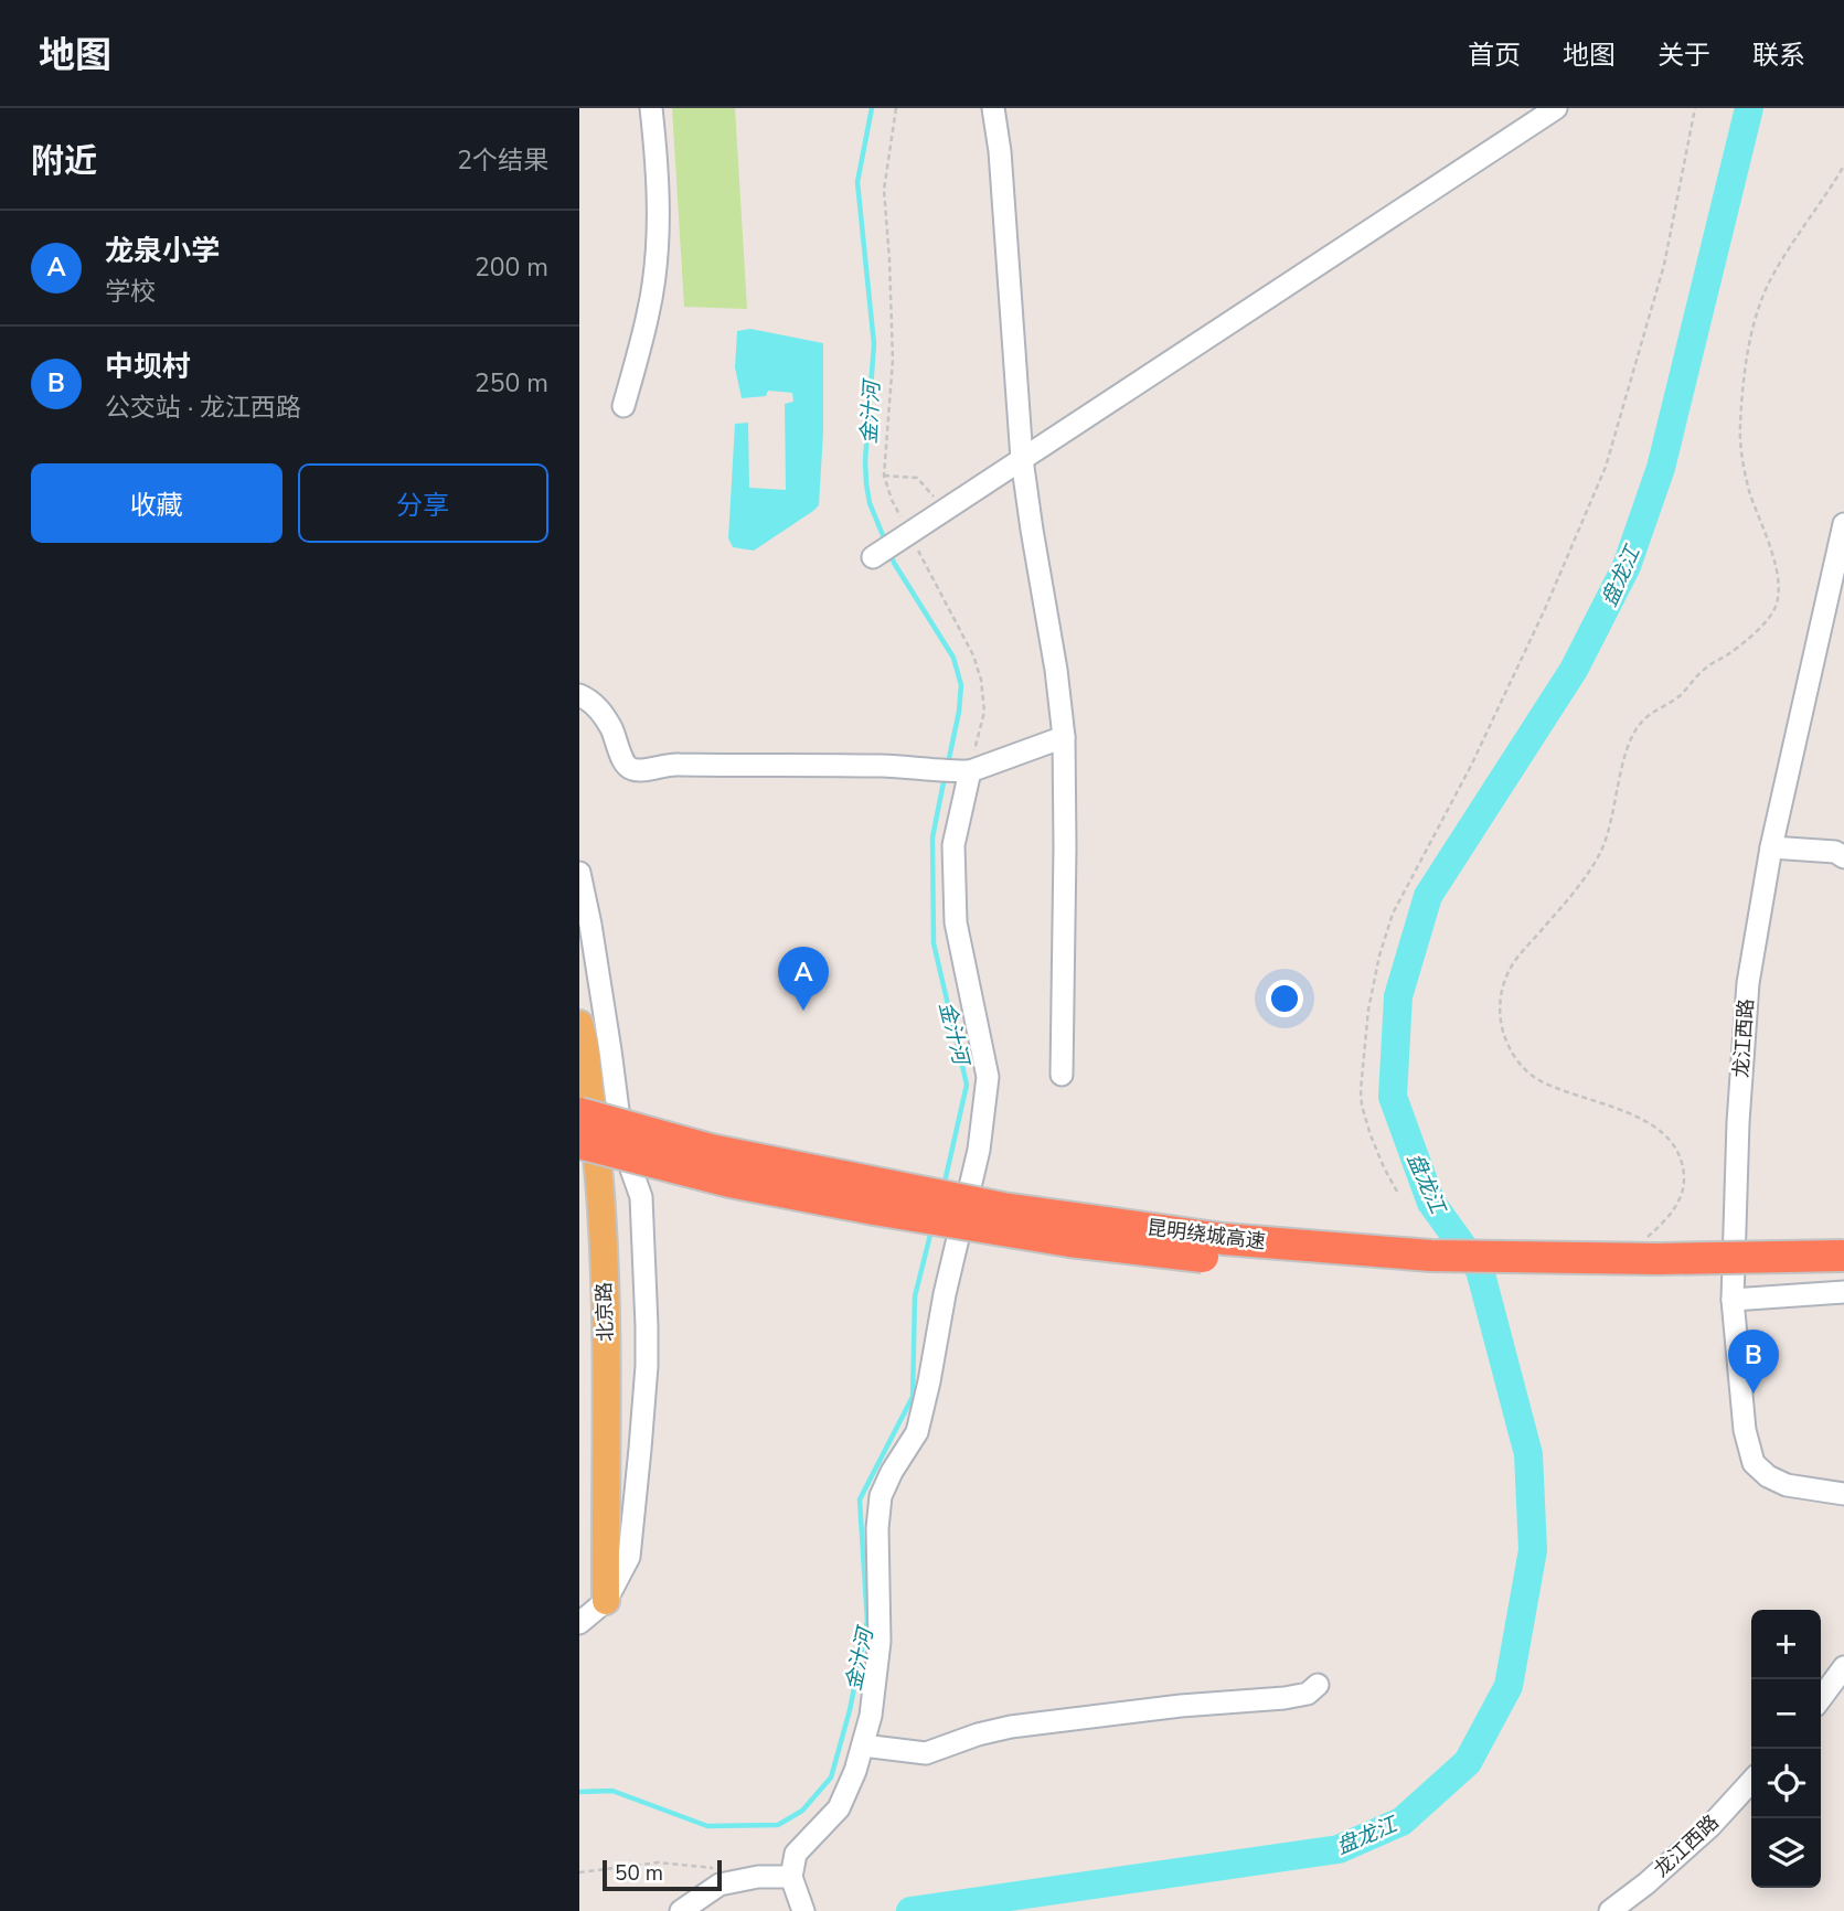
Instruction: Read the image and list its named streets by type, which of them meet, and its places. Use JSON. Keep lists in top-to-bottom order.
{
  "streets": {
    "highway": ["昆明绕城高速"],
    "main road": ["北京路"],
    "street": ["龙江西路"]
  },
  "water": ["金汁河", "盘龙江"],
  "scale_bar": "50 m",
  "page": {
    "header": "地图",
    "nav": [
      "首页",
      "地图",
      "关于",
      "联系"
    ],
    "heading": ["附近", "2个结果"],
    "list": [
      {
        "mark": "A",
        "name": "龙泉小学",
        "note": "学校",
        "value": "200 m"
      },
      {
        "mark": "B",
        "name": "中坝村",
        "note": "公交站 · 龙江西路",
        "value": "250 m"
      }
    ],
    "buttons": ["收藏", "分享"],
    "pins": ["A", "B"],
    "map_buttons": ["+", "−"],
    "scale": "50 m"
  }
}
